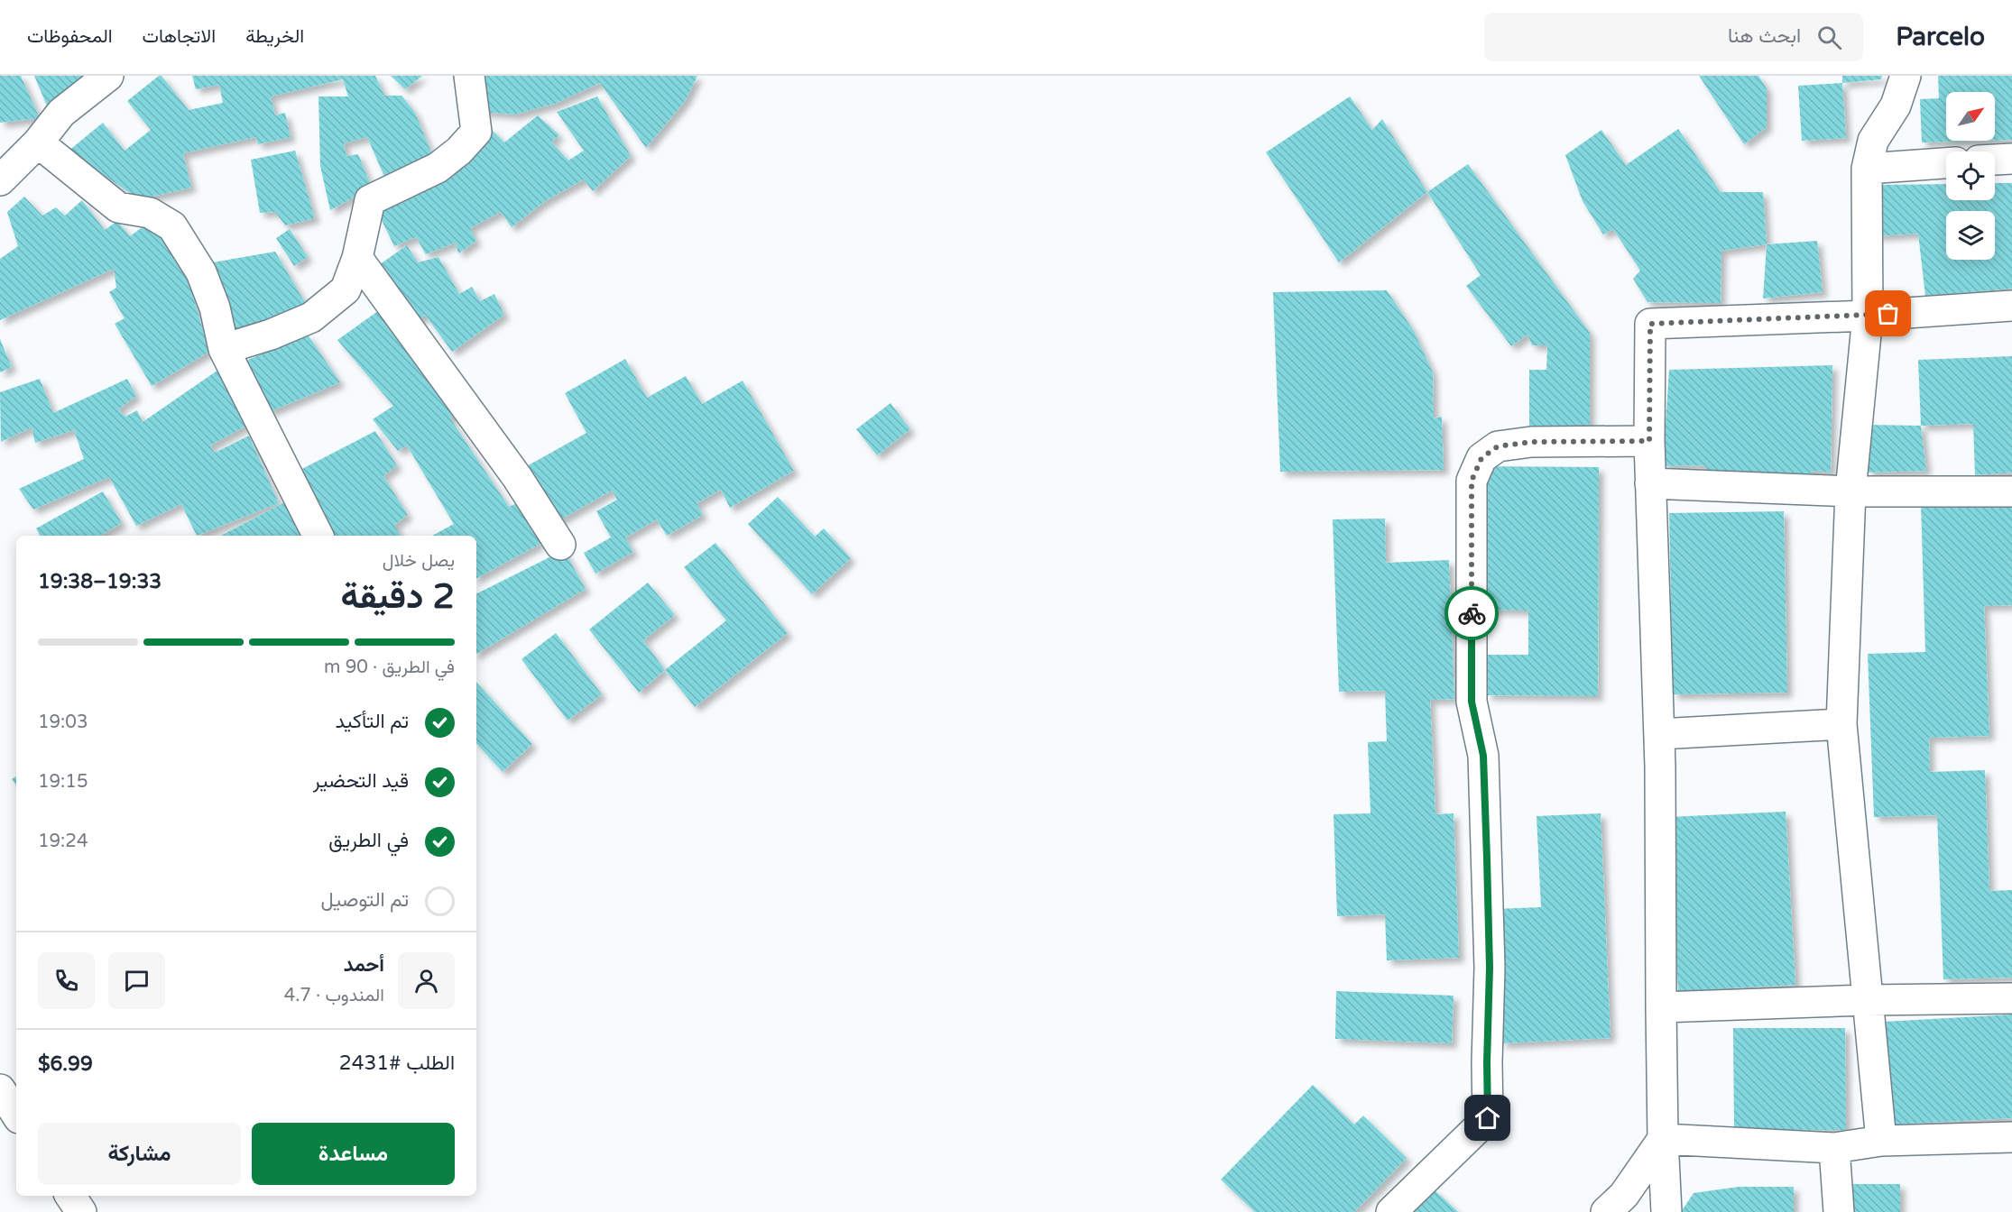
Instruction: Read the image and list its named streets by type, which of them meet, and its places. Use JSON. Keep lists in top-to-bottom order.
{
  "north": "top right",
  "page": {
    "header": "Parcelo",
    "search": "ابحث هنا",
    "nav": ["الخريطة", "الاتجاهات", "المحفوظات"],
    "heading": ["2 دقيقة", "يصل خلال", "19:33–19:38"],
    "panel": [
      "أحمد",
      "المندوب · 4.7",
      "الطلب #2431",
      "$6.99"
    ],
    "bar": "في الطريق · 90 m",
    "list": [
      ["تم التأكيد", "19:03"],
      ["قيد التحضير", "19:15"],
      ["في الطريق", "19:24"],
      "تم التوصيل"
    ],
    "buttons": ["مساعدة", "مشاركة"]
  }
}
